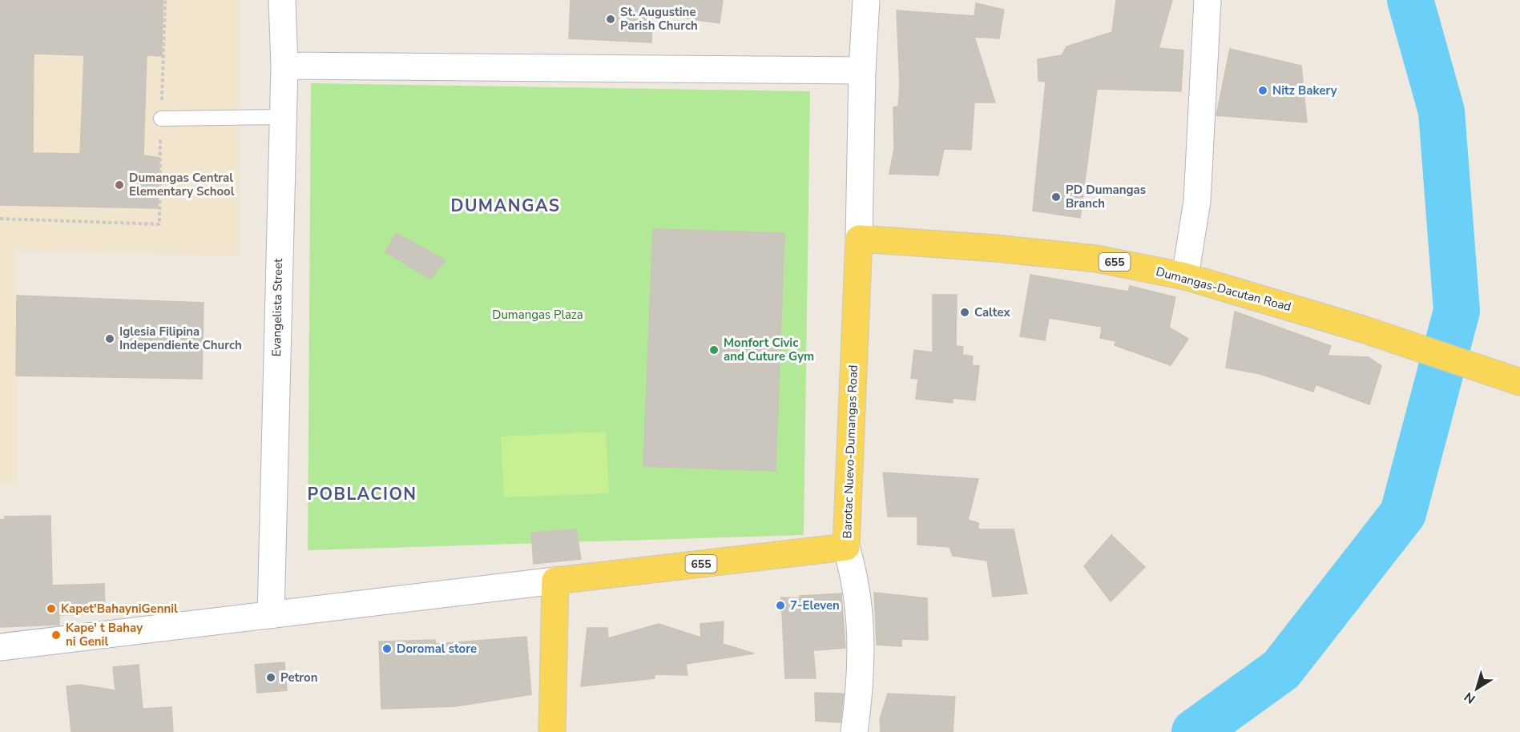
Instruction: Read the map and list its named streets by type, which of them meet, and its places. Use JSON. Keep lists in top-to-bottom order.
{
  "streets": {
    "main road": ["655", "Dumangas-Dacutan Road", "Barotac Nuevo-Dumangas Road"],
    "street": ["Evangelista Street"]
  },
  "crossings": [
    ["Dumangas-Dacutan Road", "Barotac Nuevo-Dumangas Road"]
  ],
  "districts": ["DUMANGAS", "POBLACION"],
  "parks": ["Dumangas Plaza"],
  "places": [
    "St. Augustine Parish Church",
    "Nitz Bakery",
    "Dumangas Central Elementary School",
    "PD Dumangas Branch",
    "Caltex",
    "Iglesia Filipina Independiente Church",
    "Monfort Civic and Cuture Gym",
    "7-Eleven",
    "Kapet'BahayniGennil",
    "Kape' t Bahay ni Genil",
    "Doromal store",
    "Petron"
  ],
  "north": "bottom left"
}
